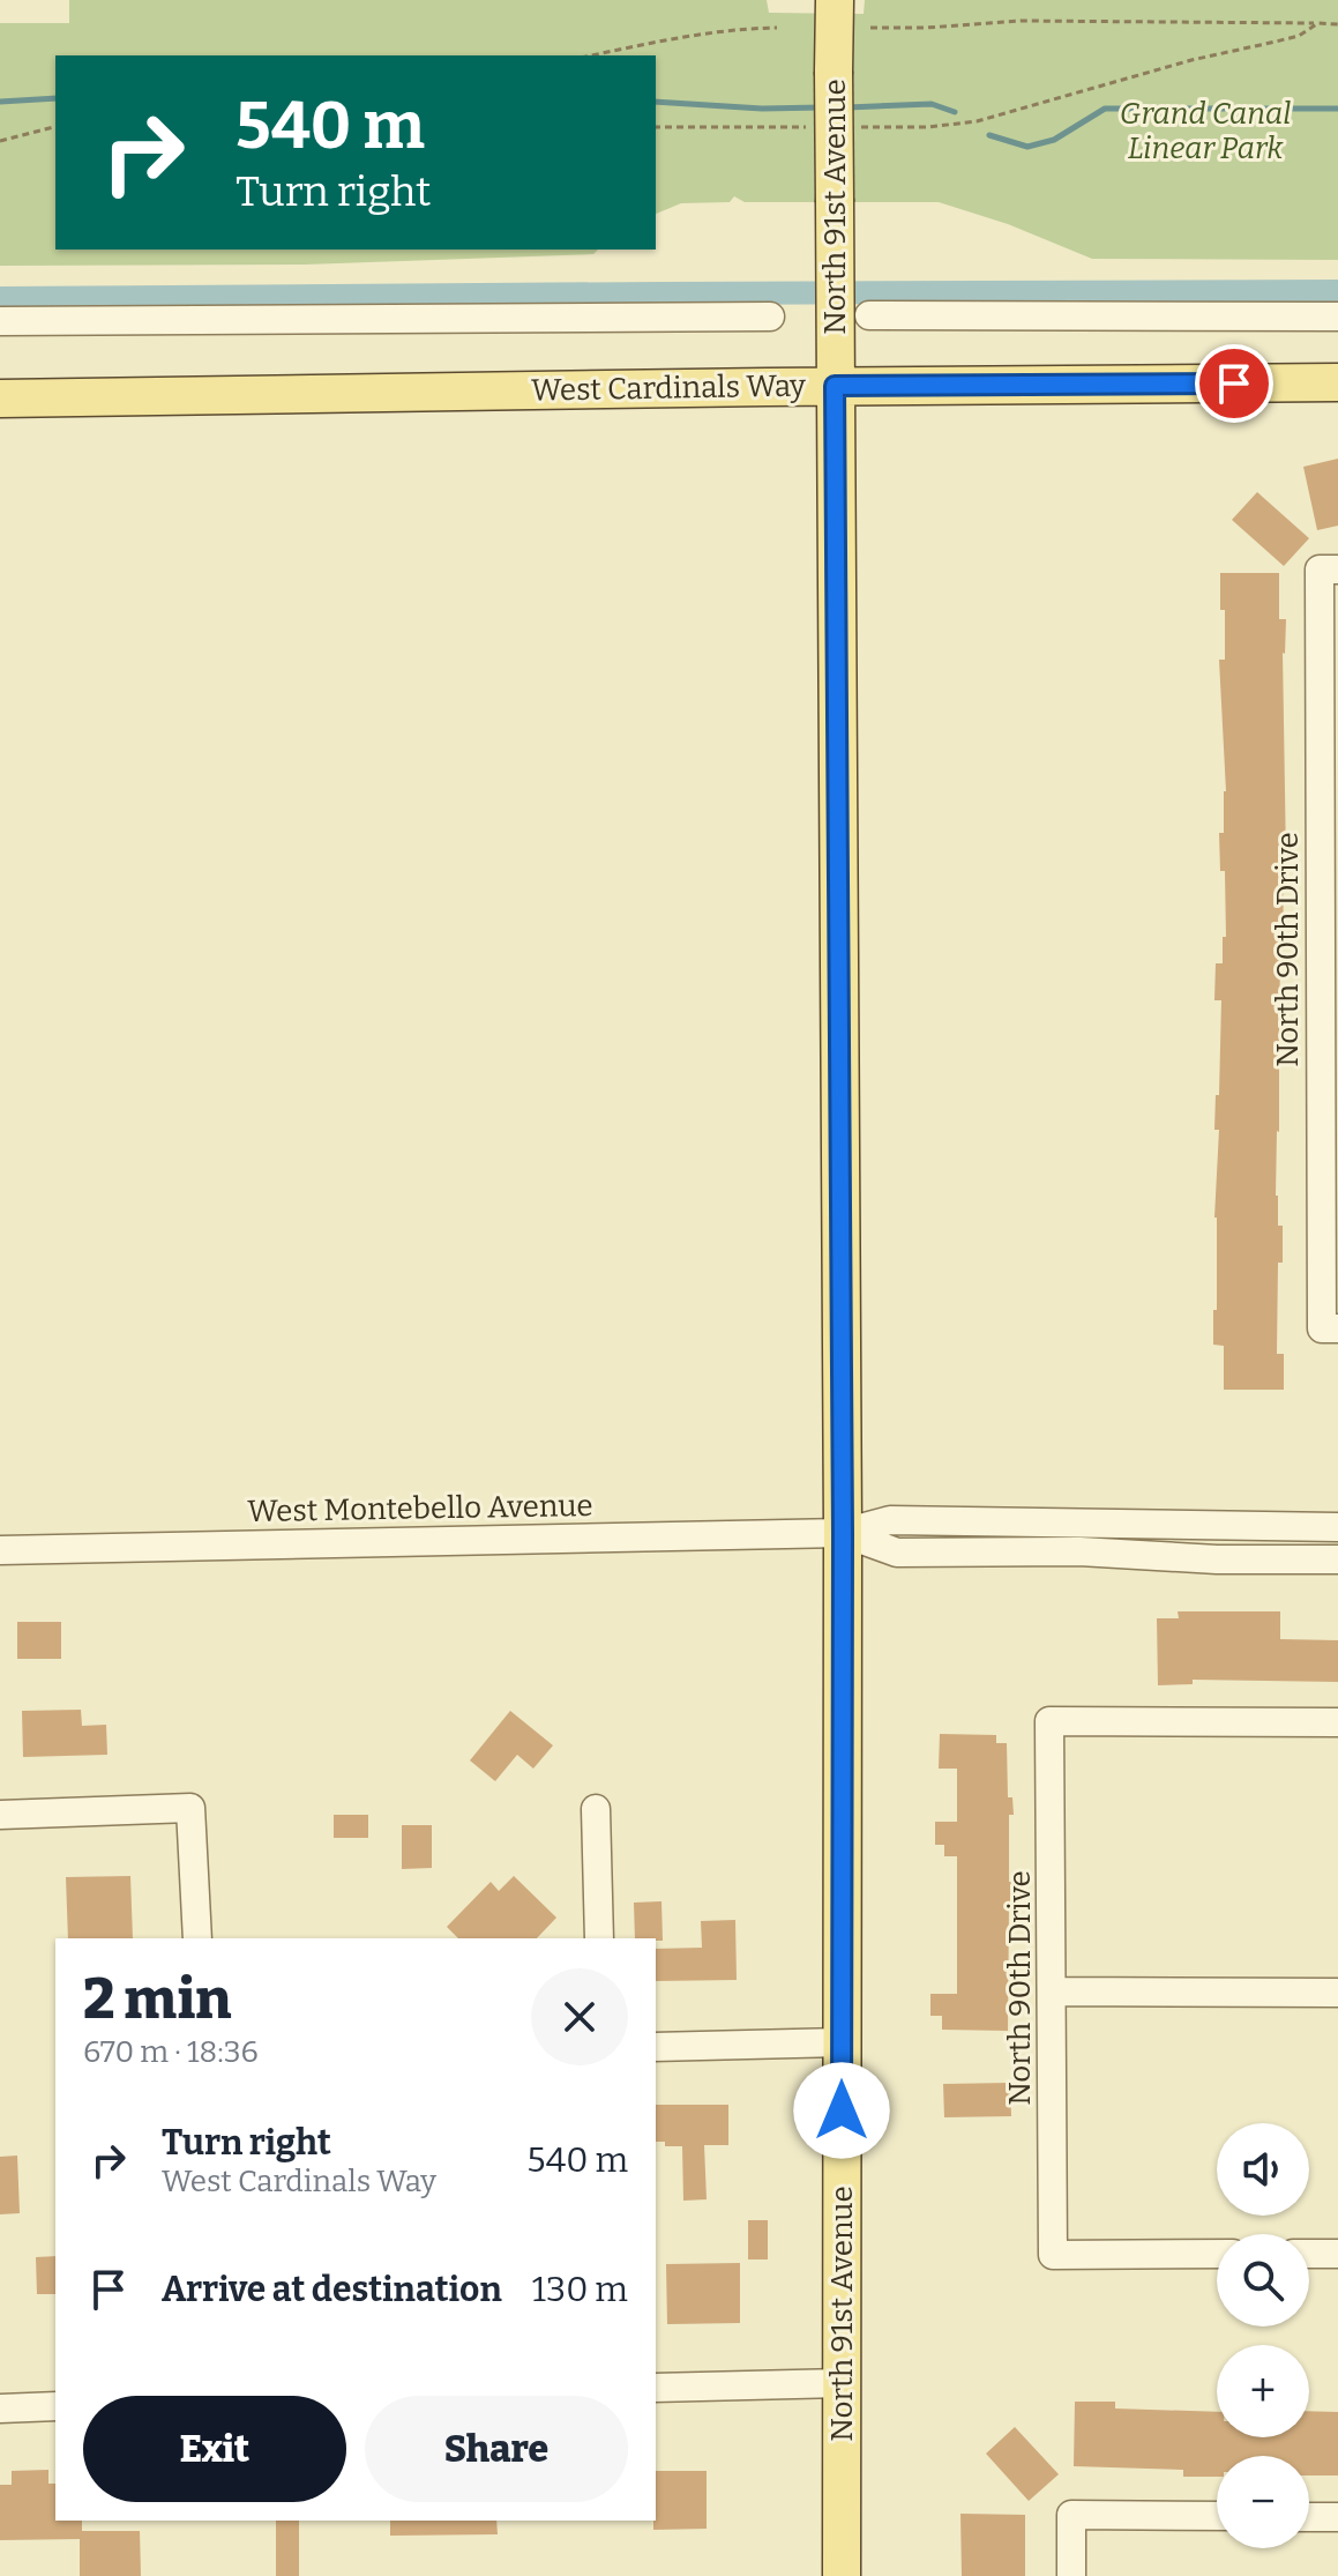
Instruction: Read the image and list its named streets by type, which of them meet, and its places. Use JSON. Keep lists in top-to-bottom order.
{
  "streets": {
    "main road": ["North 91st Avenue", "West Cardinals Way"],
    "street": ["North 90th Drive", "West Montebello Avenue"]
  },
  "crossings": [
    ["North 91st Avenue", "West Cardinals Way"],
    ["North 91st Avenue", "West Montebello Avenue"]
  ],
  "parks": ["Grand Canal Linear Park"],
  "page": {
    "turn": ["540 m", "Turn right"],
    "heading": ["2 min", "670 m · 18:36"],
    "list": [
      {
        "name": "Turn right",
        "note": "West Cardinals Way",
        "value": "540 m"
      },
      {
        "name": "Arrive at destination",
        "value": "130 m"
      }
    ],
    "map_buttons": ["+", "−"],
    "buttons": ["Exit", "Share"]
  }
}
